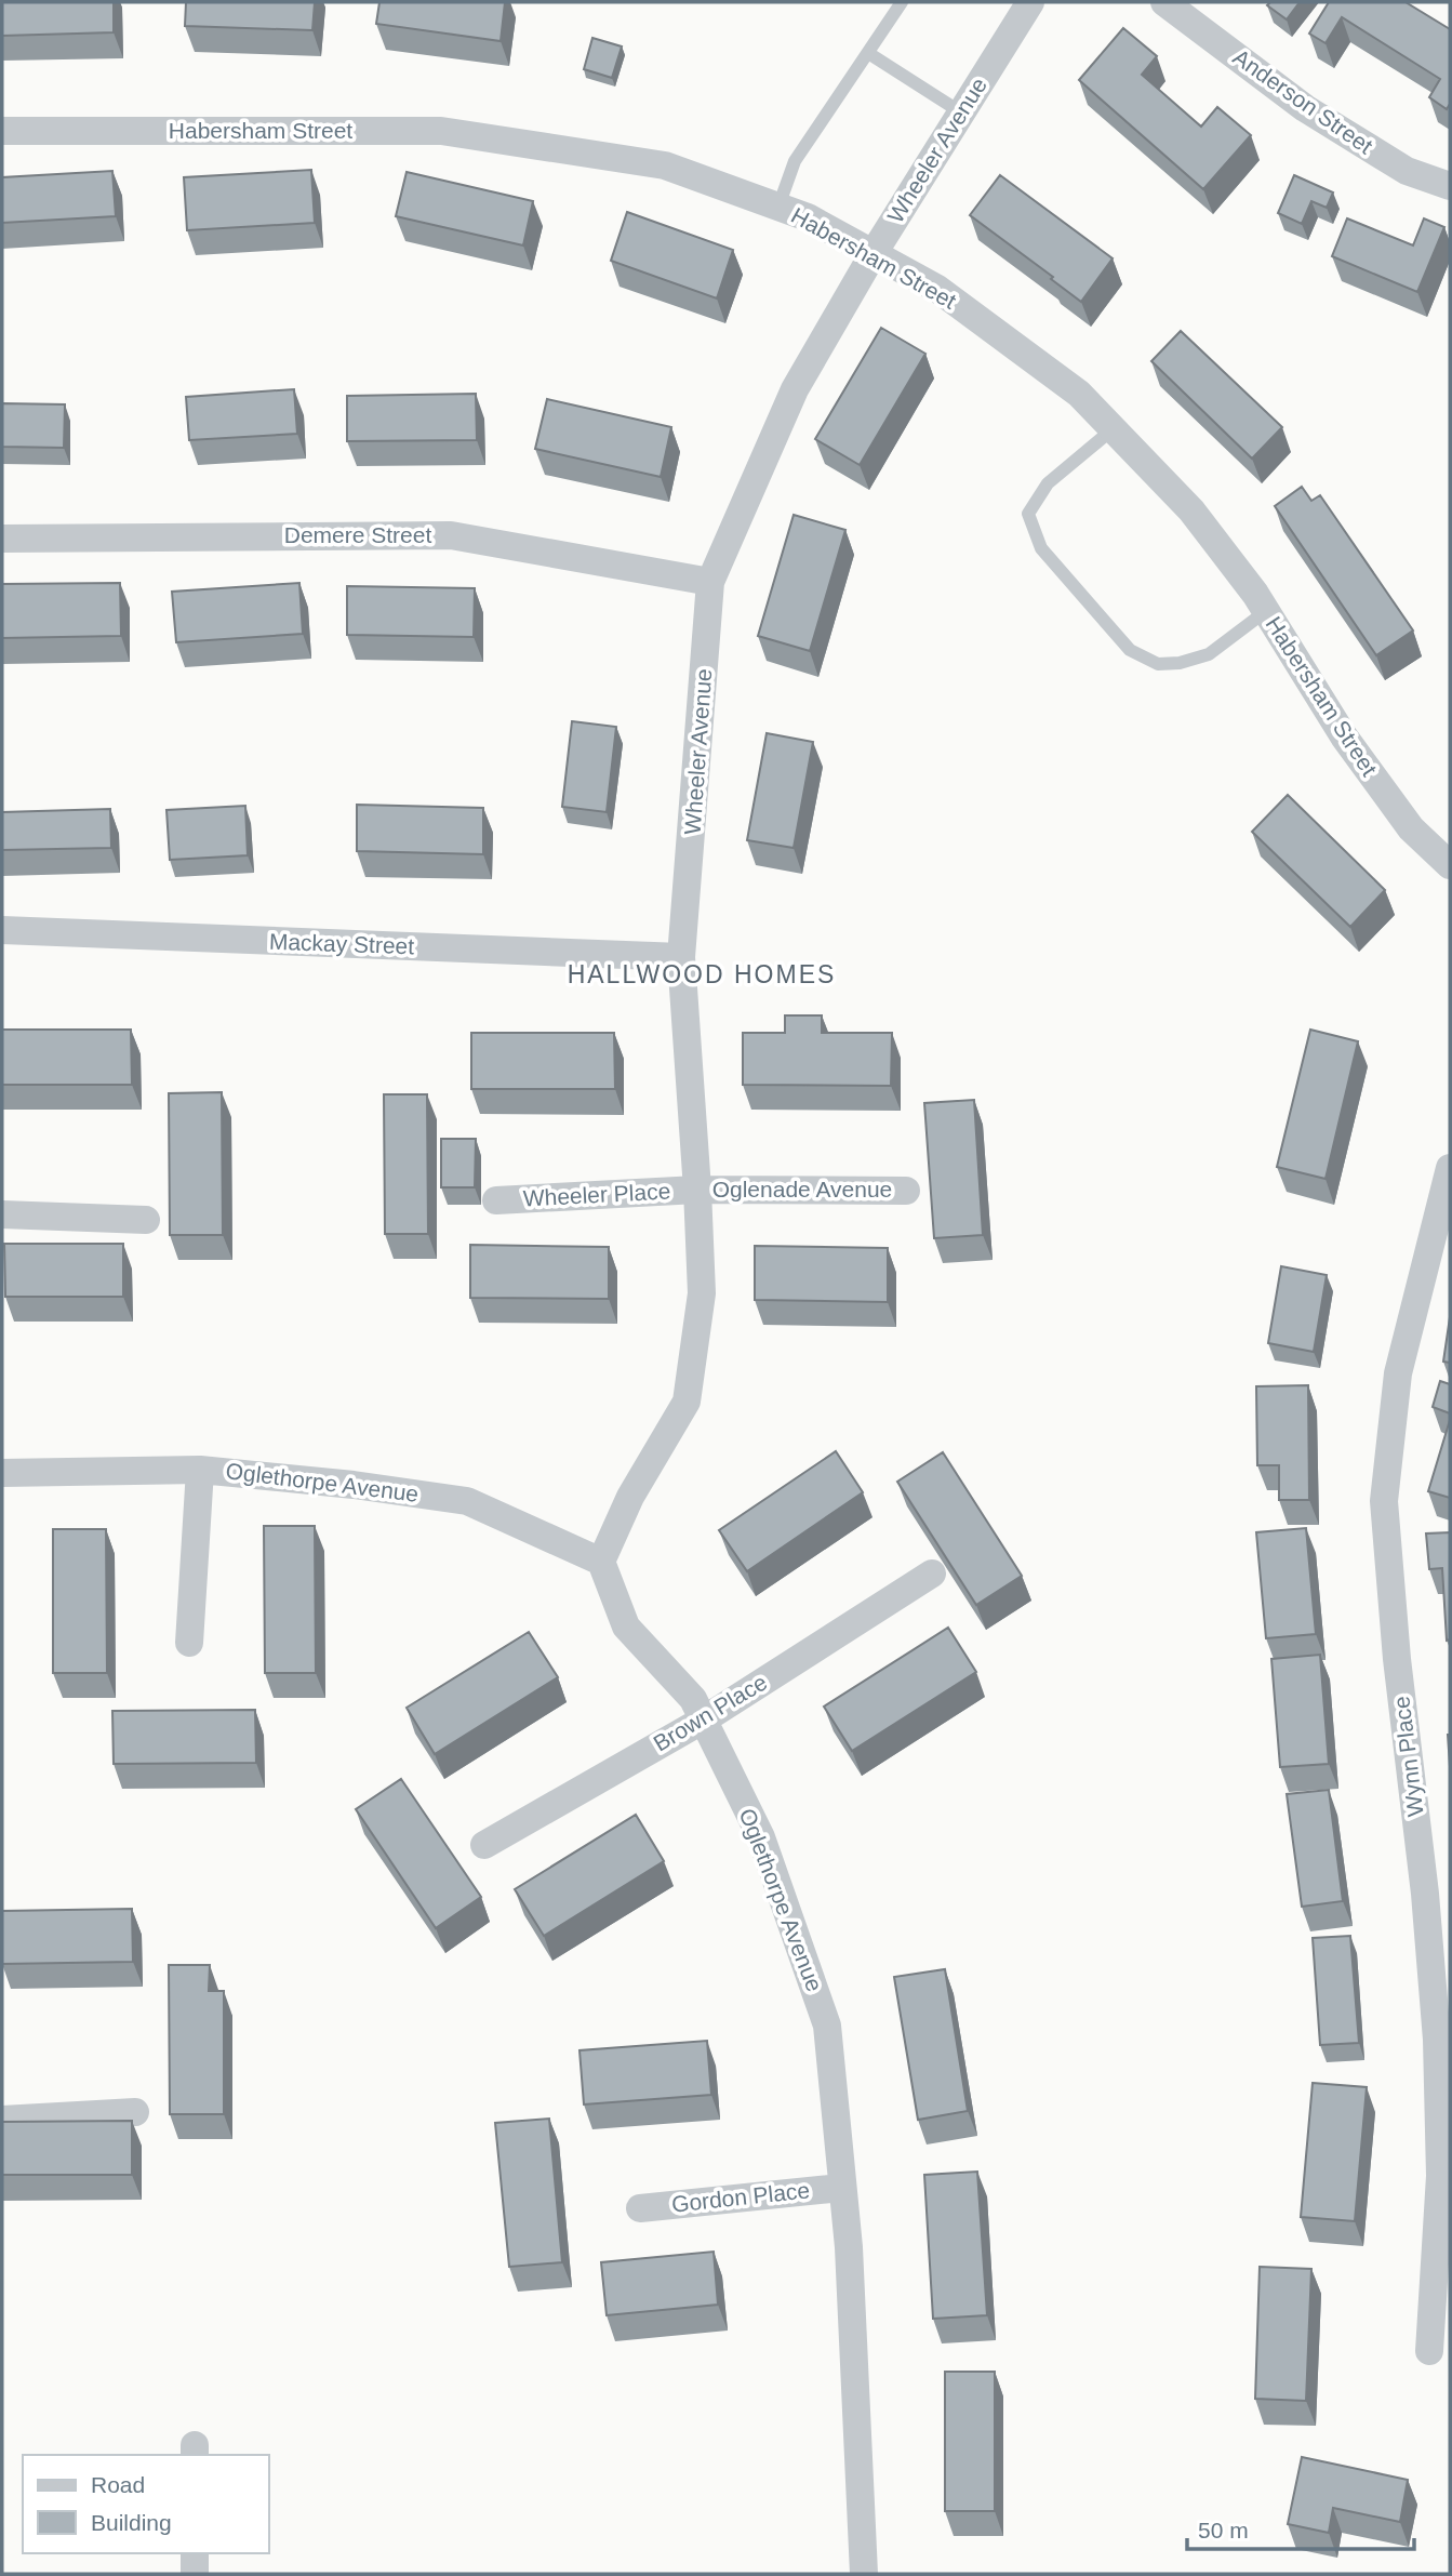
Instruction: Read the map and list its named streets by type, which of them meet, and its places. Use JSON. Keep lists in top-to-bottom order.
{
  "streets": {
    "street": [
      "Anderson Street",
      "Habersham Street",
      "Wheeler Avenue",
      "Demere Street",
      "Mackay Street",
      "Oglenade Avenue",
      "Wheeler Place",
      "Oglethorpe Avenue",
      "Brown Place",
      "Wynn Place",
      "Gordon Place"
    ]
  },
  "crossings": [
    ["Habersham Street", "Wheeler Avenue"],
    ["Wheeler Avenue", "Demere Street"],
    ["Wheeler Avenue", "Mackay Street"],
    ["Wheeler Avenue", "Oglenade Avenue"],
    ["Wheeler Avenue", "Wheeler Place"],
    ["Wheeler Avenue", "Oglethorpe Avenue"],
    ["Oglenade Avenue", "Wheeler Place"],
    ["Oglethorpe Avenue", "Brown Place"],
    ["Oglethorpe Avenue", "Gordon Place"]
  ],
  "districts": ["HALLWOOD HOMES"],
  "legend": ["Road", "Building"],
  "scale_bar": "50 m"
}
